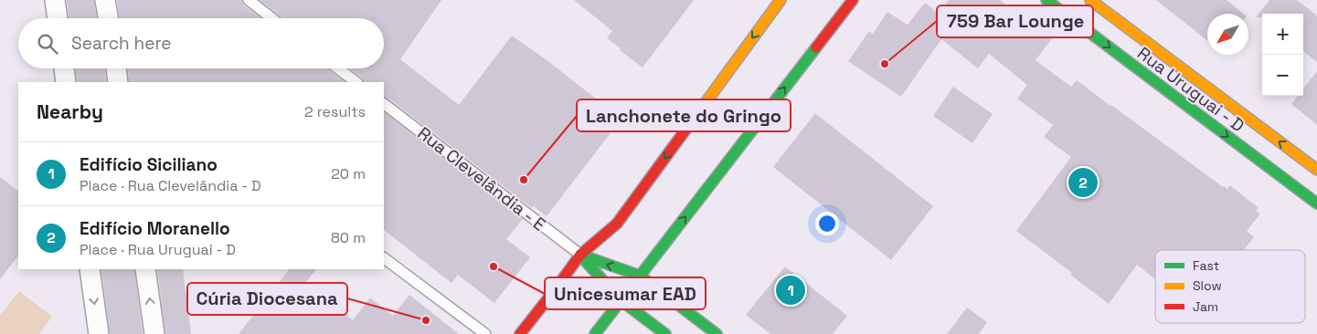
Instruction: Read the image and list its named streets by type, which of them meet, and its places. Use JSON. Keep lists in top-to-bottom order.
{
  "streets": {
    "street": ["Rua Uruguai - D"],
    "lane": ["Rua Clevelândia - E"]
  },
  "places": [
    "759 Bar Lounge",
    "Lanchonete do Gringo",
    "Unicesumar EAD",
    "Cúria Diocesana"
  ],
  "legend": ["Fast", "Slow", "Jam"],
  "north": "bottom left",
  "page": {
    "map_buttons": ["+", "−"],
    "search": "Search here",
    "heading": ["Nearby", "2 results"],
    "list": [
      {
        "mark": "1",
        "name": "Edifício Siciliano",
        "note": "Place · Rua Clevelândia - D",
        "value": "20 m"
      },
      {
        "mark": "2",
        "name": "Edifício Moranello",
        "note": "Place · Rua Uruguai - D",
        "value": "80 m"
      }
    ],
    "pins": ["2", "1"]
  }
}
